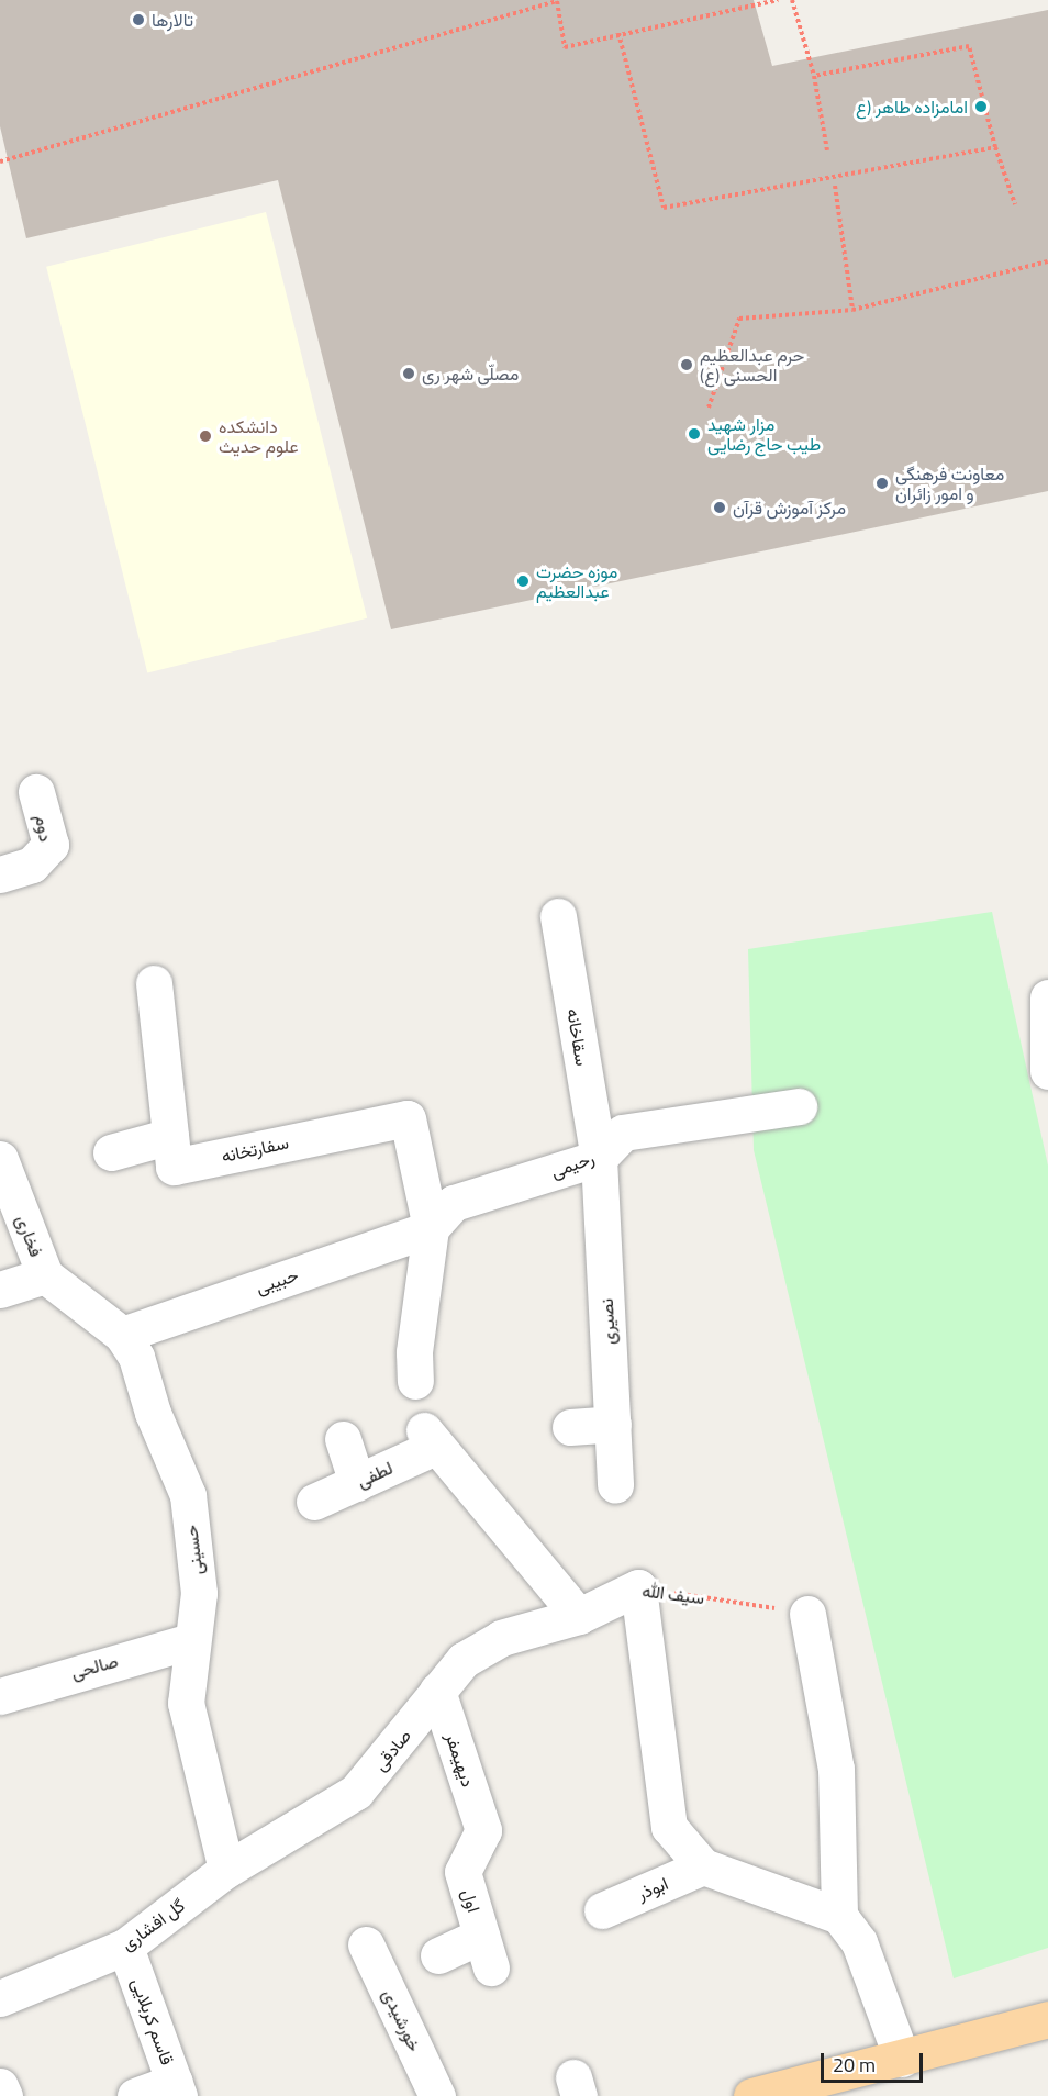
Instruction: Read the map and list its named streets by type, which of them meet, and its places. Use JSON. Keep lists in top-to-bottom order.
{
  "streets": {
    "street": [
      "دوم",
      "سقاخانه",
      "سفارتخانه",
      "رحیمی",
      "فخاری",
      "حبیبی",
      "نصیری",
      "لطفی",
      "حسینی",
      "سیف الله",
      "صالحی",
      "صادقی",
      "دیهیمفر",
      "ابوذر",
      "اول",
      "گل افشاری",
      "خورشیدی",
      "قاسم کربلایی"
    ]
  },
  "crossings": [
    ["سقاخانه", "رحیمی"],
    ["سقاخانه", "نصیری"],
    ["سفارتخانه", "رحیمی"],
    ["سفارتخانه", "حبیبی"],
    ["رحیمی", "حبیبی"],
    ["رحیمی", "نصیری"],
    ["فخاری", "حسینی"],
    ["حبیبی", "حسینی"],
    ["لطفی", "سیف الله"],
    ["لطفی", "صادقی"],
    ["حسینی", "صالحی"],
    ["حسینی", "صادقی"],
    ["حسینی", "گل افشاری"],
    ["سیف الله", "صادقی"],
    ["صادقی", "دیهیمفر"],
    ["صادقی", "گل افشاری"],
    ["دیهیمفر", "اول"],
    ["گل افشاری", "قاسم کربلایی"]
  ],
  "places": [
    "تالارها",
    "امامزاده طاهر (ع",
    "حرم عبدالعظیم الحسنی (ع)",
    "مصلّی شهر ری",
    "مزار شهید طیب حاج رضایی",
    "دانشکده علوم حدیث",
    "معاونت فرهنگی و امور زائران",
    "مرکز آموزش قرآن",
    "موزه حضرت عبدالعظیم"
  ],
  "scale_bar": "20 m"
}
